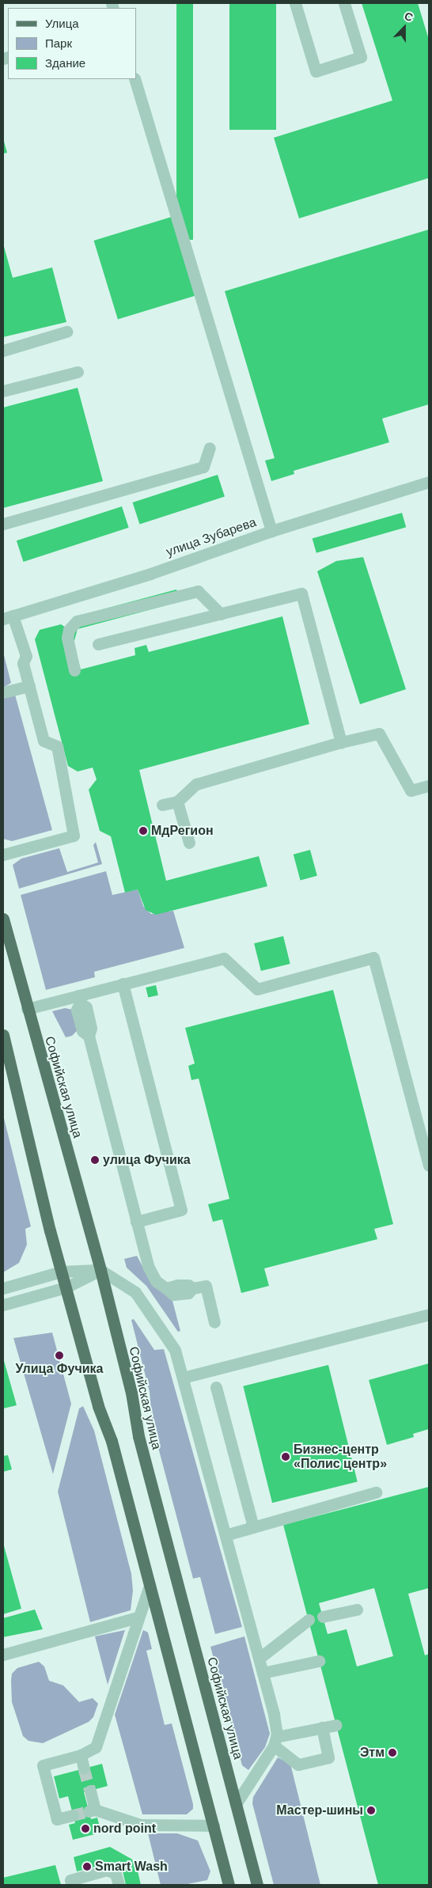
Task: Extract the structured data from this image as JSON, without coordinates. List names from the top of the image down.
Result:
{
  "streets": {
    "main road": ["Софийская улица"],
    "street": ["улица Зубарева"]
  },
  "places": [
    "МдРегион",
    "улица Фучика",
    "Улица Фучика",
    "Бизнес-центр «Полис центр»",
    "Этм",
    "Мастер-шины",
    "nord point",
    "Smart Wash"
  ],
  "legend": ["Улица", "Парк", "Здание"],
  "north": "top"
}
